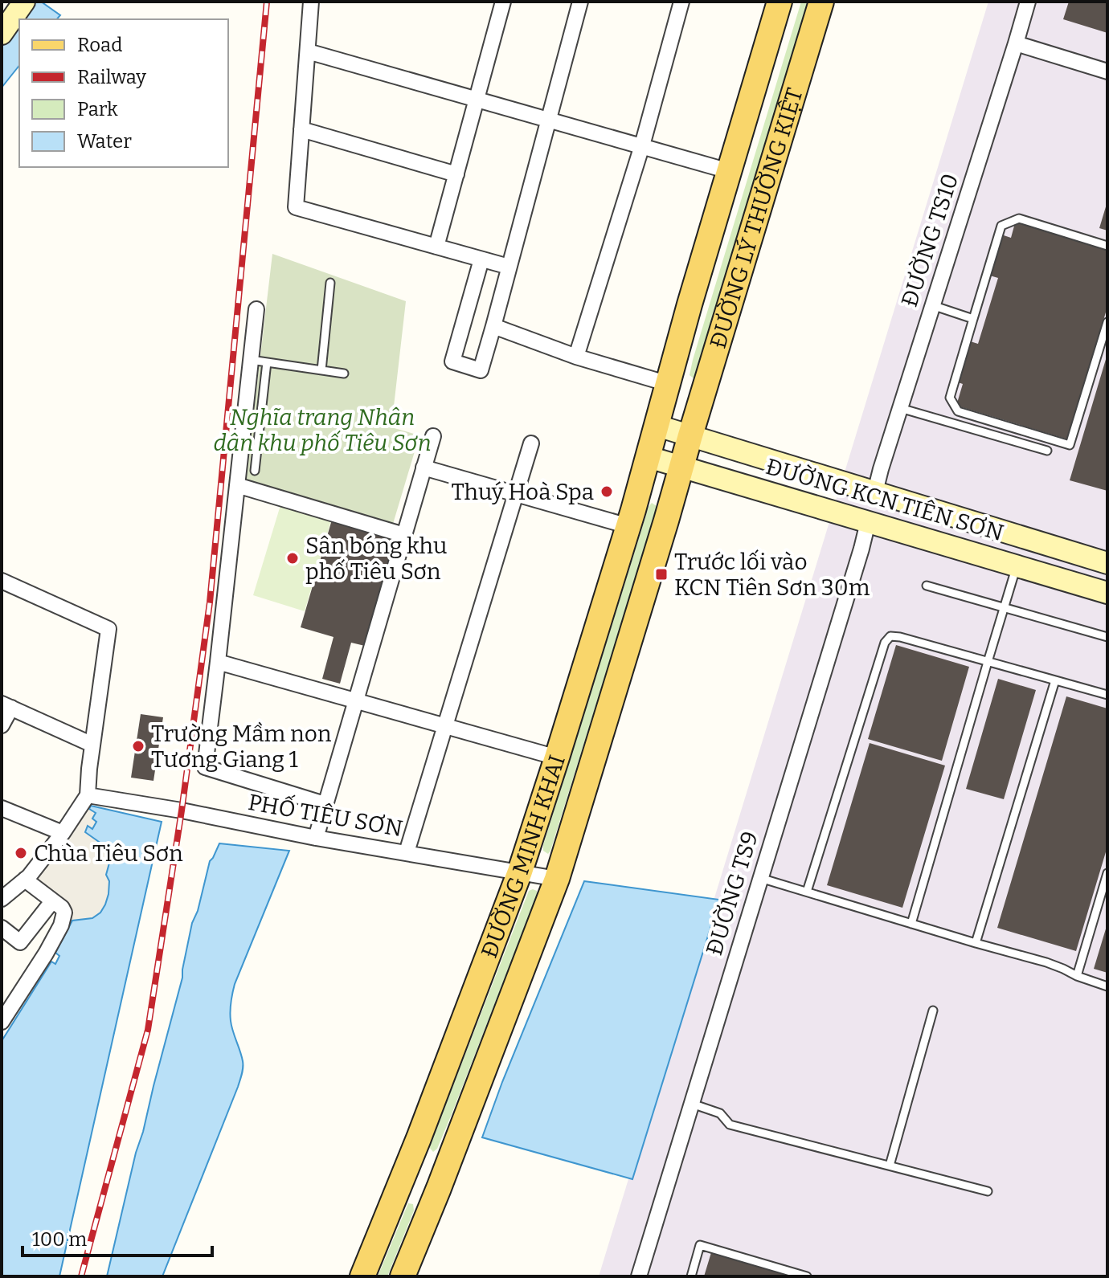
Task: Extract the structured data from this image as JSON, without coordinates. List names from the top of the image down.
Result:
{
  "streets": {
    "main road": ["ĐƯỜNG LÝ THƯỜNG KIỆT", "ĐƯỜNG KCN TIÊN SƠN", "ĐƯỜNG MINH KHAI"],
    "street": ["ĐƯỜNG TS10", "PHỐ TIÊU SƠN", "ĐƯỜNG TS9"]
  },
  "crossings": [
    ["ĐƯỜNG LÝ THƯỜNG KIỆT", "ĐƯỜNG KCN TIÊN SƠN"],
    ["ĐƯỜNG LÝ THƯỜNG KIỆT", "ĐƯỜNG MINH KHAI"],
    ["ĐƯỜNG TS10", "ĐƯỜNG KCN TIÊN SƠN"],
    ["ĐƯỜNG KCN TIÊN SƠN", "ĐƯỜNG MINH KHAI"],
    ["ĐƯỜNG KCN TIÊN SƠN", "ĐƯỜNG TS9"],
    ["PHỐ TIÊU SƠN", "ĐƯỜNG MINH KHAI"]
  ],
  "parks": ["Nghĩa trang Nhân dân khu phố Tiêu Sơn"],
  "places": {
    "other": [
      "Thuý Hoà Spa",
      "Sân bóng khu phố Tiêu Sơn",
      "Trường Mầm non Tương Giang 1",
      "Chùa Tiêu Sơn"
    ],
    "transit": ["Trước lối vào KCN Tiên Sơn 30m"]
  },
  "legend": [
    "Road",
    "Railway",
    "Park",
    "Water"
  ],
  "scale_bar": "100 m"
}
